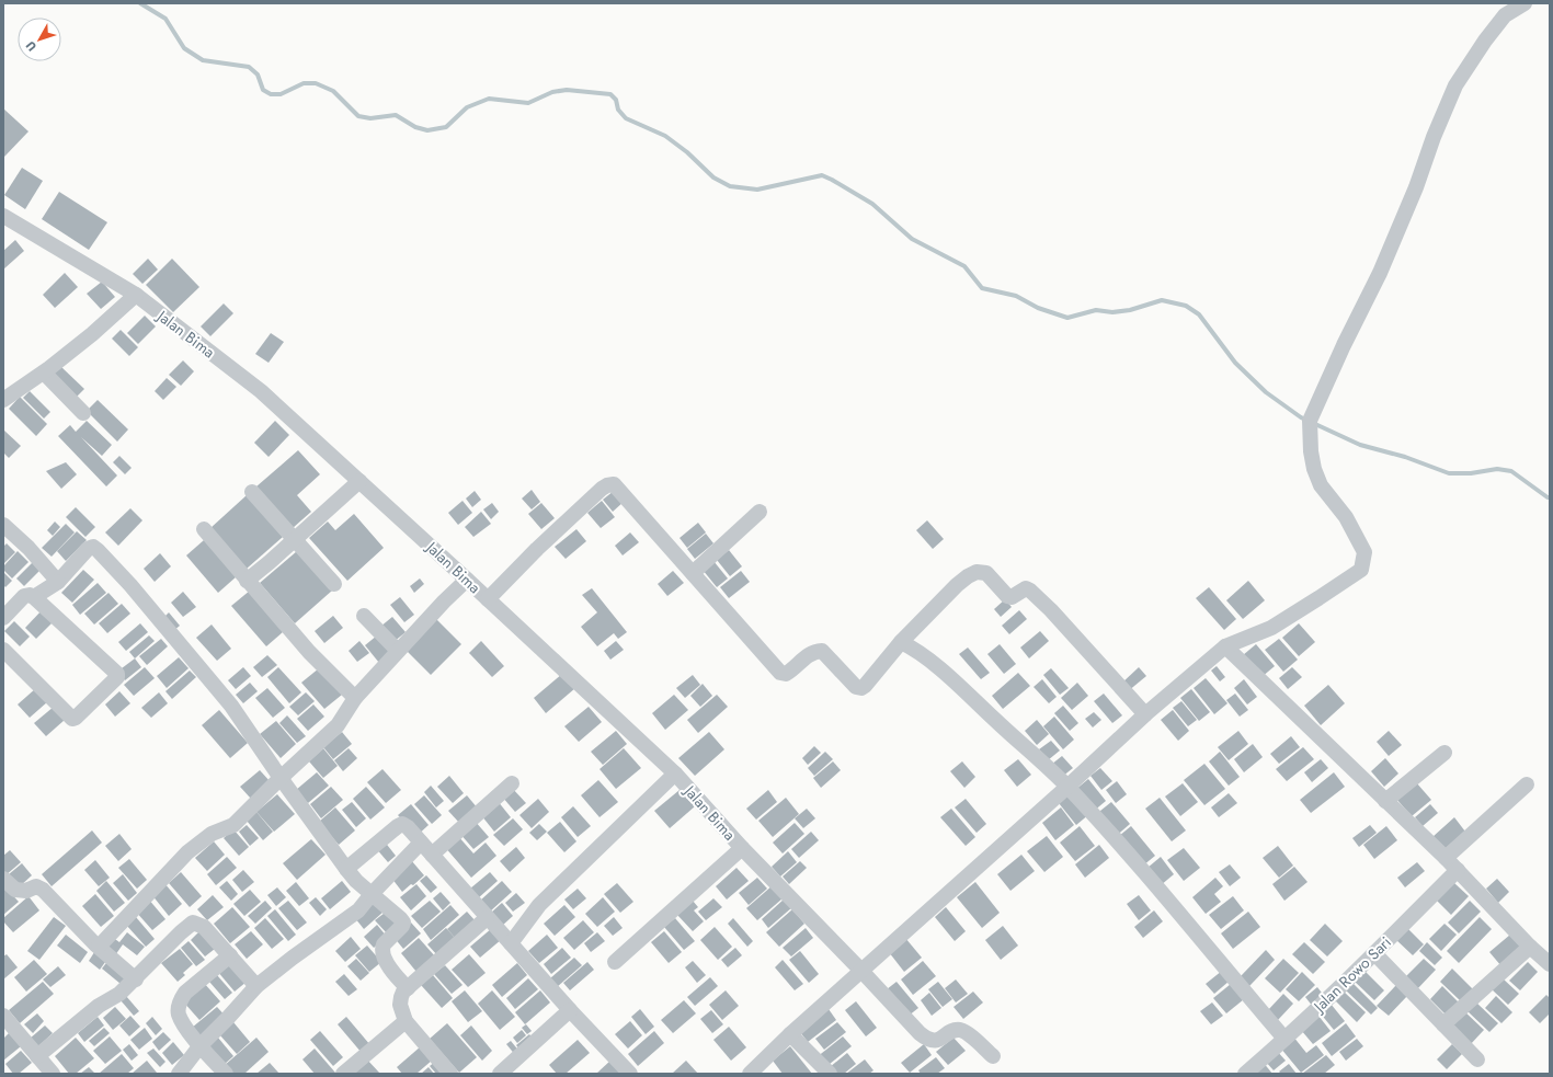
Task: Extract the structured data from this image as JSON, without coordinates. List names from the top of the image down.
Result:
{
  "streets": {
    "street": ["Jalan Bima", "Jalan Rowo Sari"]
  },
  "north": "bottom left"
}
